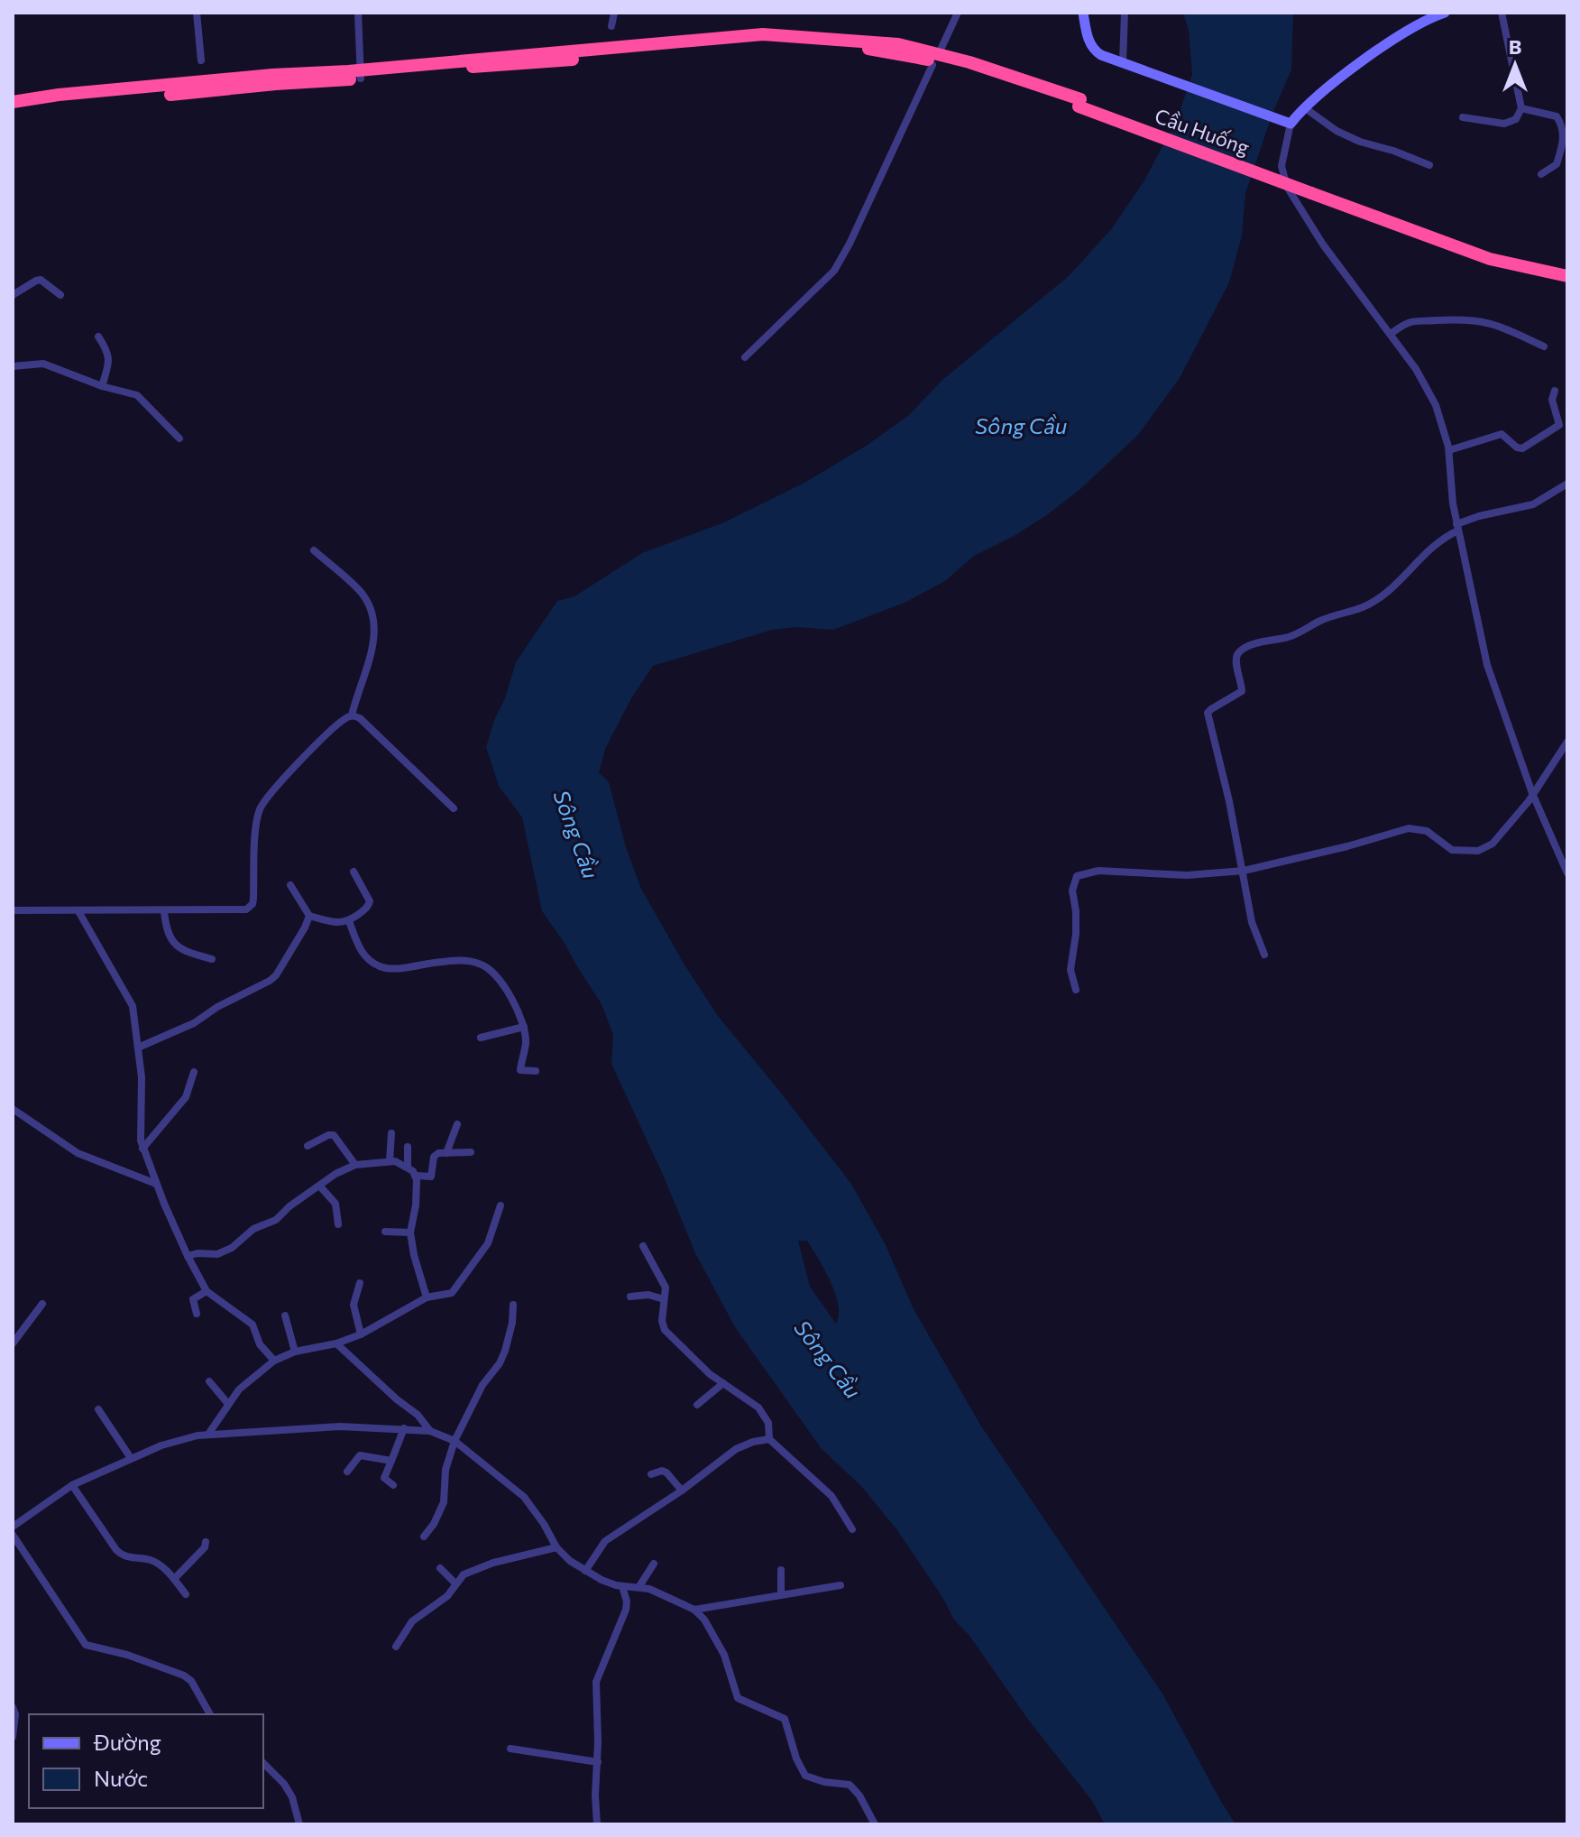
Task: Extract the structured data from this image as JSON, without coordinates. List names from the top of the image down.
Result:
{
  "streets": {
    "highway": ["Cầu Huống"]
  },
  "water": ["Sông Cầu"],
  "legend": ["Đường", "Nước"],
  "north": "top"
}
